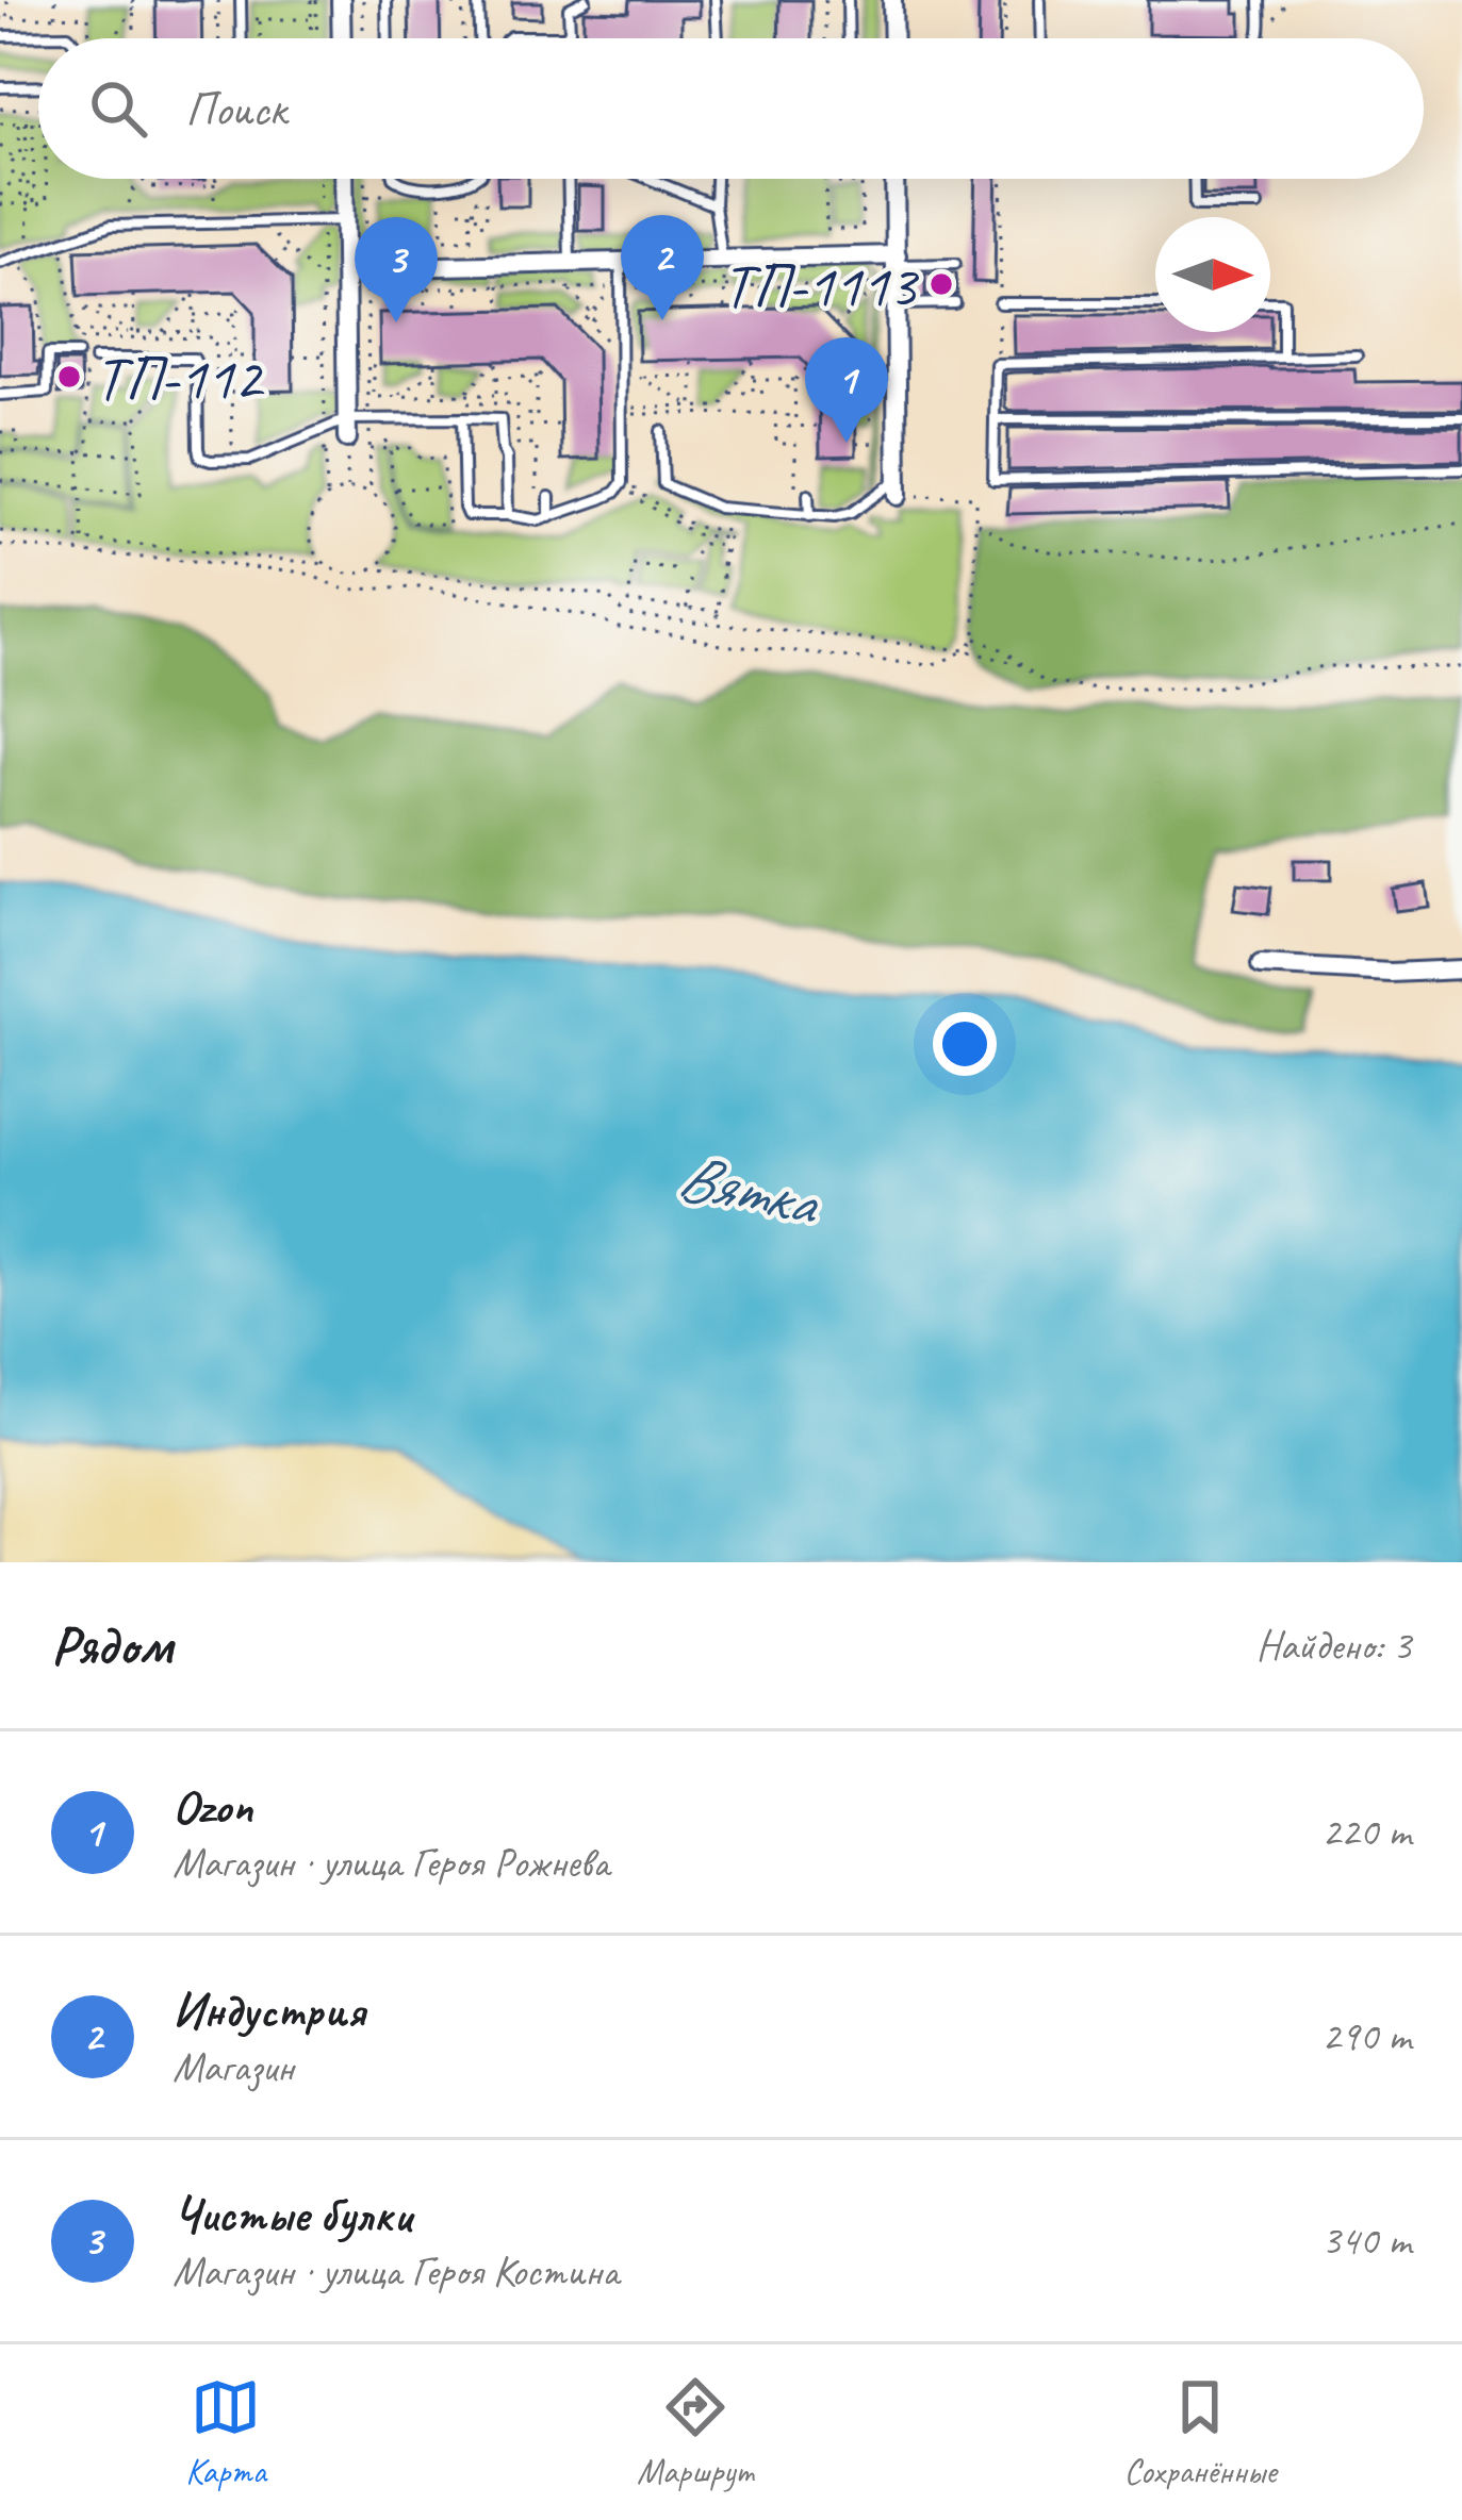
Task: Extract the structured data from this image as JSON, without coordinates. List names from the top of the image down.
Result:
{
  "water": ["Вятка"],
  "places": ["ТП-1113", "ТП-112"],
  "north": "right",
  "page": {
    "search": "Поиск",
    "pins": ["2", "3", "1"],
    "heading": ["Рядом", "Найдено: 3"],
    "list": [
      {
        "mark": "1",
        "name": "Ozon",
        "note": "Магазин · улица Героя Рожнева",
        "value": "220 m"
      },
      {
        "mark": "2",
        "name": "Индустрия",
        "note": "Магазин",
        "value": "290 m"
      },
      {
        "mark": "3",
        "name": "Чистые булки",
        "note": "Магазин · улица Героя Костина",
        "value": "340 m"
      }
    ],
    "nav": ["Карта", "Маршрут", "Сохранённые"]
  }
}
